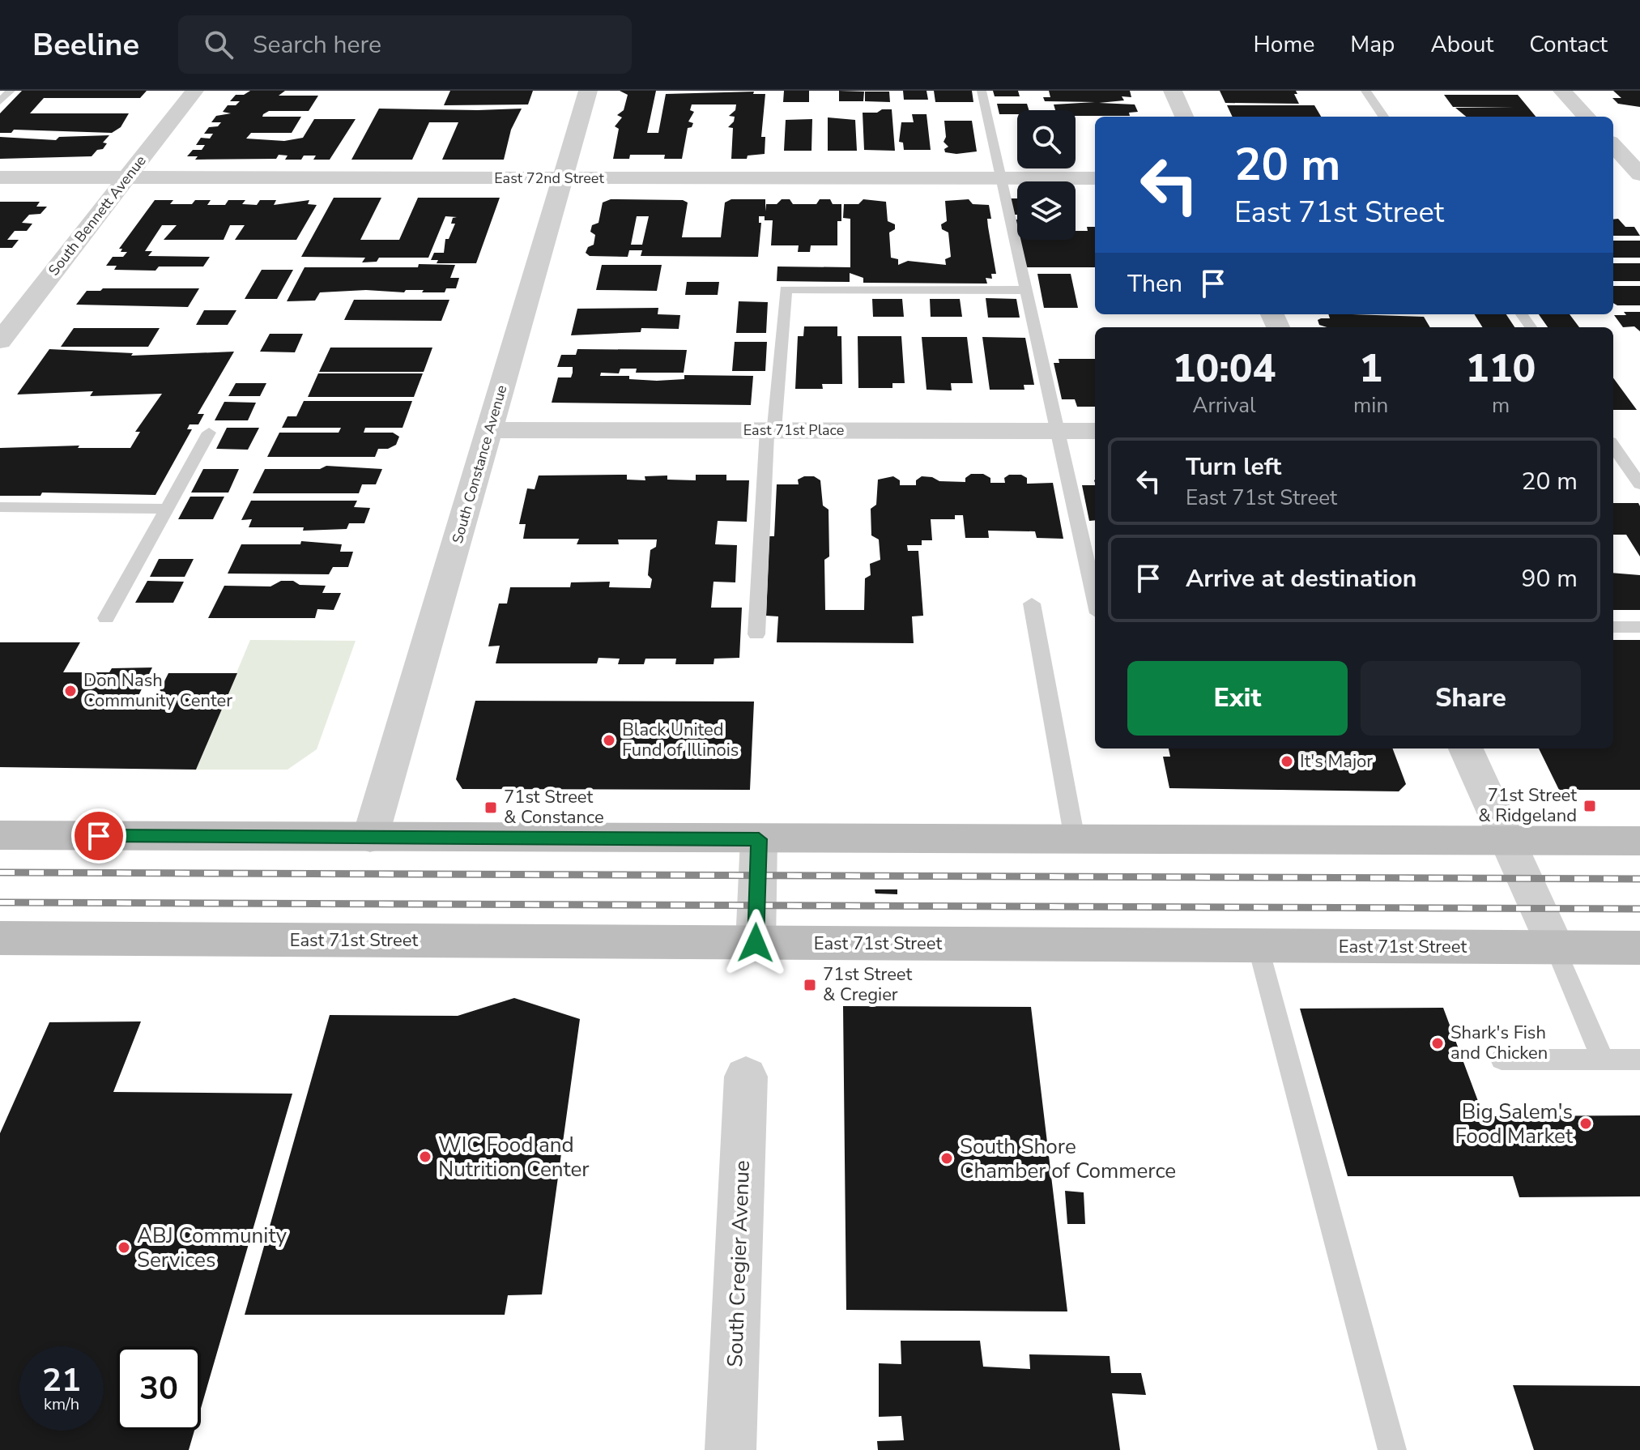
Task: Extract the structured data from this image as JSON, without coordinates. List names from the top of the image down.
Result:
{
  "streets": {
    "main road": ["East 71st Street"],
    "street": [
      "East 72nd Street",
      "South Bennett Avenue",
      "East 71st Place",
      "South Constance Avenue",
      "South Cregier Avenue"
    ]
  },
  "crossings": [
    ["East 72nd Street", "South Bennett Avenue"],
    ["East 72nd Street", "South Constance Avenue"],
    ["East 71st Place", "South Constance Avenue"]
  ],
  "places": {
    "other": [
      "Don Nash Community Center",
      "Black United Fund of Illinois",
      "It's Major",
      "Shark's Fish and Chicken",
      "Big Salem's Food Market",
      "WIC Food and Nutrition Center",
      "South Shore Chamber of Commerce",
      "ABJ Community Services"
    ],
    "transit": ["71st Street & Ridgeland", "71st Street & Constance", "71st Street & Cregier"]
  },
  "page": {
    "header": "Beeline",
    "search": "Search here",
    "nav": [
      "Home",
      "Map",
      "About",
      "Contact"
    ],
    "turn": ["20 m", "East 71st Street"],
    "then": "Then",
    "eta": [
      "10:04",
      "Arrival",
      "1",
      "min",
      "110",
      "m"
    ],
    "list": [
      {
        "name": "Turn left",
        "note": "East 71st Street",
        "value": "20 m"
      },
      {
        "name": "Arrive at destination",
        "value": "90 m"
      }
    ],
    "buttons": ["Exit", "Share"],
    "speed": "21 km/h",
    "limit": "30"
  }
}
